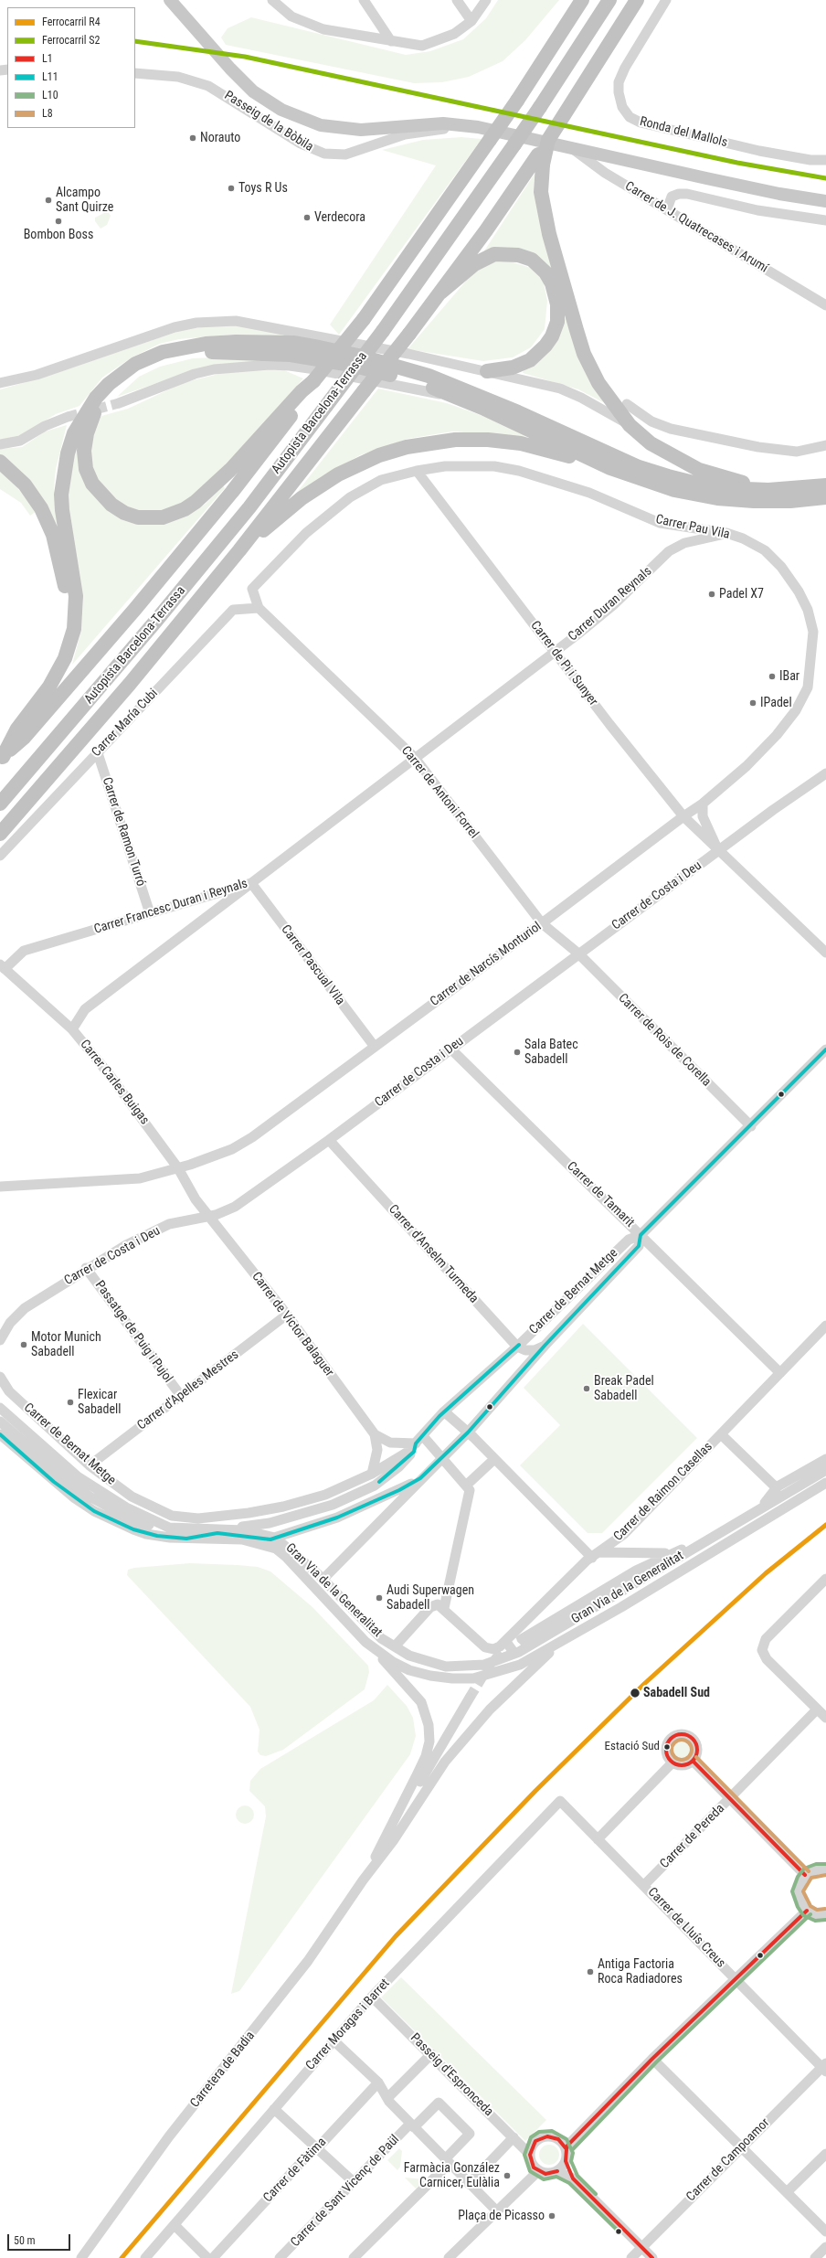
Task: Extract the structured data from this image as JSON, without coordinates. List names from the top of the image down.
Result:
{
  "streets": {
    "highway": ["Autopista Barcelona-Terrassa"],
    "street": [
      "Passeig de la Bòbila",
      "Ronda del Mallols",
      "Carrer de J. Quatrecases i Arumí",
      "Carrer Pau Vila",
      "Carrer Duran Reynals",
      "Carrer de Pi i Sunyer",
      "Carrer María Cubi",
      "Carrer de Antoni Forrel",
      "Carrer de Ramon Turró",
      "Carrer de Costa i Deu",
      "Carrer Francesc Duran i Reynals",
      "Carrer de Narcís Monturiol",
      "Carrer Pascual Vila",
      "Carrer de Rois de Corella",
      "Carrer Carles Buigas",
      "Carrer de Tamarit",
      "Carrer d'Anselm Turmeda",
      "Carrer de Bernat Metge",
      "Carrer de Víctor Balaguer",
      "Passatge de Puig i Pujol",
      "Carrer d'Apelles Mestres",
      "Carrer de Raimon Casellas",
      "Gran Via de la Generalitat",
      "Carrer de Pereda",
      "Carrer de Lluís Creus",
      "Carrer Moragas i Barret",
      "Carretera de Badia",
      "Passeig d'Espronceda",
      "Carrer de Campoamor",
      "Carrer de Fàtima",
      "Carrer de Sant Vicenç de Paül"
    ]
  },
  "crossings": [
    ["Carrer Pau Vila", "Carrer Duran Reynals"],
    ["Carrer Pau Vila", "Carrer de Pi i Sunyer"],
    ["Carrer Pau Vila", "Carrer de Antoni Forrel"],
    ["Carrer Pau Vila", "Carrer de Narcís Monturiol"],
    ["Carrer Duran Reynals", "Carrer de Pi i Sunyer"],
    ["Carrer Duran Reynals", "Carrer de Antoni Forrel"],
    ["Carrer Duran Reynals", "Carrer Francesc Duran i Reynals"],
    ["Carrer de Pi i Sunyer", "Carrer de Antoni Forrel"],
    ["Carrer de Pi i Sunyer", "Carrer de Costa i Deu"],
    ["Carrer de Pi i Sunyer", "Carrer de Narcís Monturiol"],
    ["Carrer María Cubi", "Carrer de Antoni Forrel"],
    ["Carrer María Cubi", "Carrer de Ramon Turró"],
    ["Carrer de Antoni Forrel", "Carrer de Costa i Deu"],
    ["Carrer de Antoni Forrel", "Carrer Francesc Duran i Reynals"],
    ["Carrer de Antoni Forrel", "Carrer de Narcís Monturiol"],
    ["Carrer de Antoni Forrel", "Carrer de Rois de Corella"],
    ["Carrer de Ramon Turró", "Carrer Francesc Duran i Reynals"],
    ["Carrer de Costa i Deu", "Carrer de Rois de Corella"],
    ["Carrer de Costa i Deu", "Carrer Carles Buigas"],
    ["Carrer de Costa i Deu", "Carrer de Tamarit"],
    ["Carrer de Costa i Deu", "Carrer d'Anselm Turmeda"],
    ["Carrer de Costa i Deu", "Carrer de Víctor Balaguer"],
    ["Carrer de Costa i Deu", "Passatge de Puig i Pujol"],
    ["Carrer Francesc Duran i Reynals", "Carrer Pascual Vila"],
    ["Carrer Francesc Duran i Reynals", "Carrer Carles Buigas"],
    ["Carrer de Narcís Monturiol", "Carrer Pascual Vila"],
    ["Carrer de Narcís Monturiol", "Carrer Carles Buigas"],
    ["Carrer de Rois de Corella", "Carrer de Bernat Metge"],
    ["Carrer Carles Buigas", "Carrer de Víctor Balaguer"],
    ["Carrer de Tamarit", "Carrer de Bernat Metge"],
    ["Carrer de Tamarit", "Carrer de Raimon Casellas"],
    ["Carrer d'Anselm Turmeda", "Carrer de Bernat Metge"],
    ["Carrer de Bernat Metge", "Carrer de Víctor Balaguer"],
    ["Carrer de Bernat Metge", "Carrer d'Apelles Mestres"],
    ["Carrer de Bernat Metge", "Gran Via de la Generalitat"],
    ["Carrer de Víctor Balaguer", "Carrer d'Apelles Mestres"],
    ["Passatge de Puig i Pujol", "Carrer d'Apelles Mestres"],
    ["Carrer de Pereda", "Carrer de Lluís Creus"],
    ["Carrer de Lluís Creus", "Carrer Moragas i Barret"],
    ["Carrer de Lluís Creus", "Carrer de Campoamor"],
    ["Carrer Moragas i Barret", "Passeig d'Espronceda"]
  ],
  "places": [
    "Norauto",
    "Toys R Us",
    "Alcampo Sant Quirze",
    "Verdecora",
    "Bombon Boss",
    "Padel X7",
    "IBar",
    "IPadel",
    "Sala Batec Sabadell",
    "Motor Munich Sabadell",
    "Break Padel Sabadell",
    "Flexicar Sabadell",
    "Audi Superwagen Sabadell",
    "Sabadell Sud",
    "Estació Sud",
    "Antiga Factoria Roca Radiadores",
    "Farmàcia González Carnicer, Eulàlia",
    "Plaça de Picasso"
  ],
  "lines": [
    "rail line S2",
    "transit line L11",
    "rail line R4",
    "transit line L1",
    "transit line L8",
    "transit line L10"
  ],
  "legend": [
    "Ferrocarril R4",
    "Ferrocarril S2",
    "L1",
    "L11",
    "L10",
    "L8"
  ],
  "scale_bar": "50 m"
}
